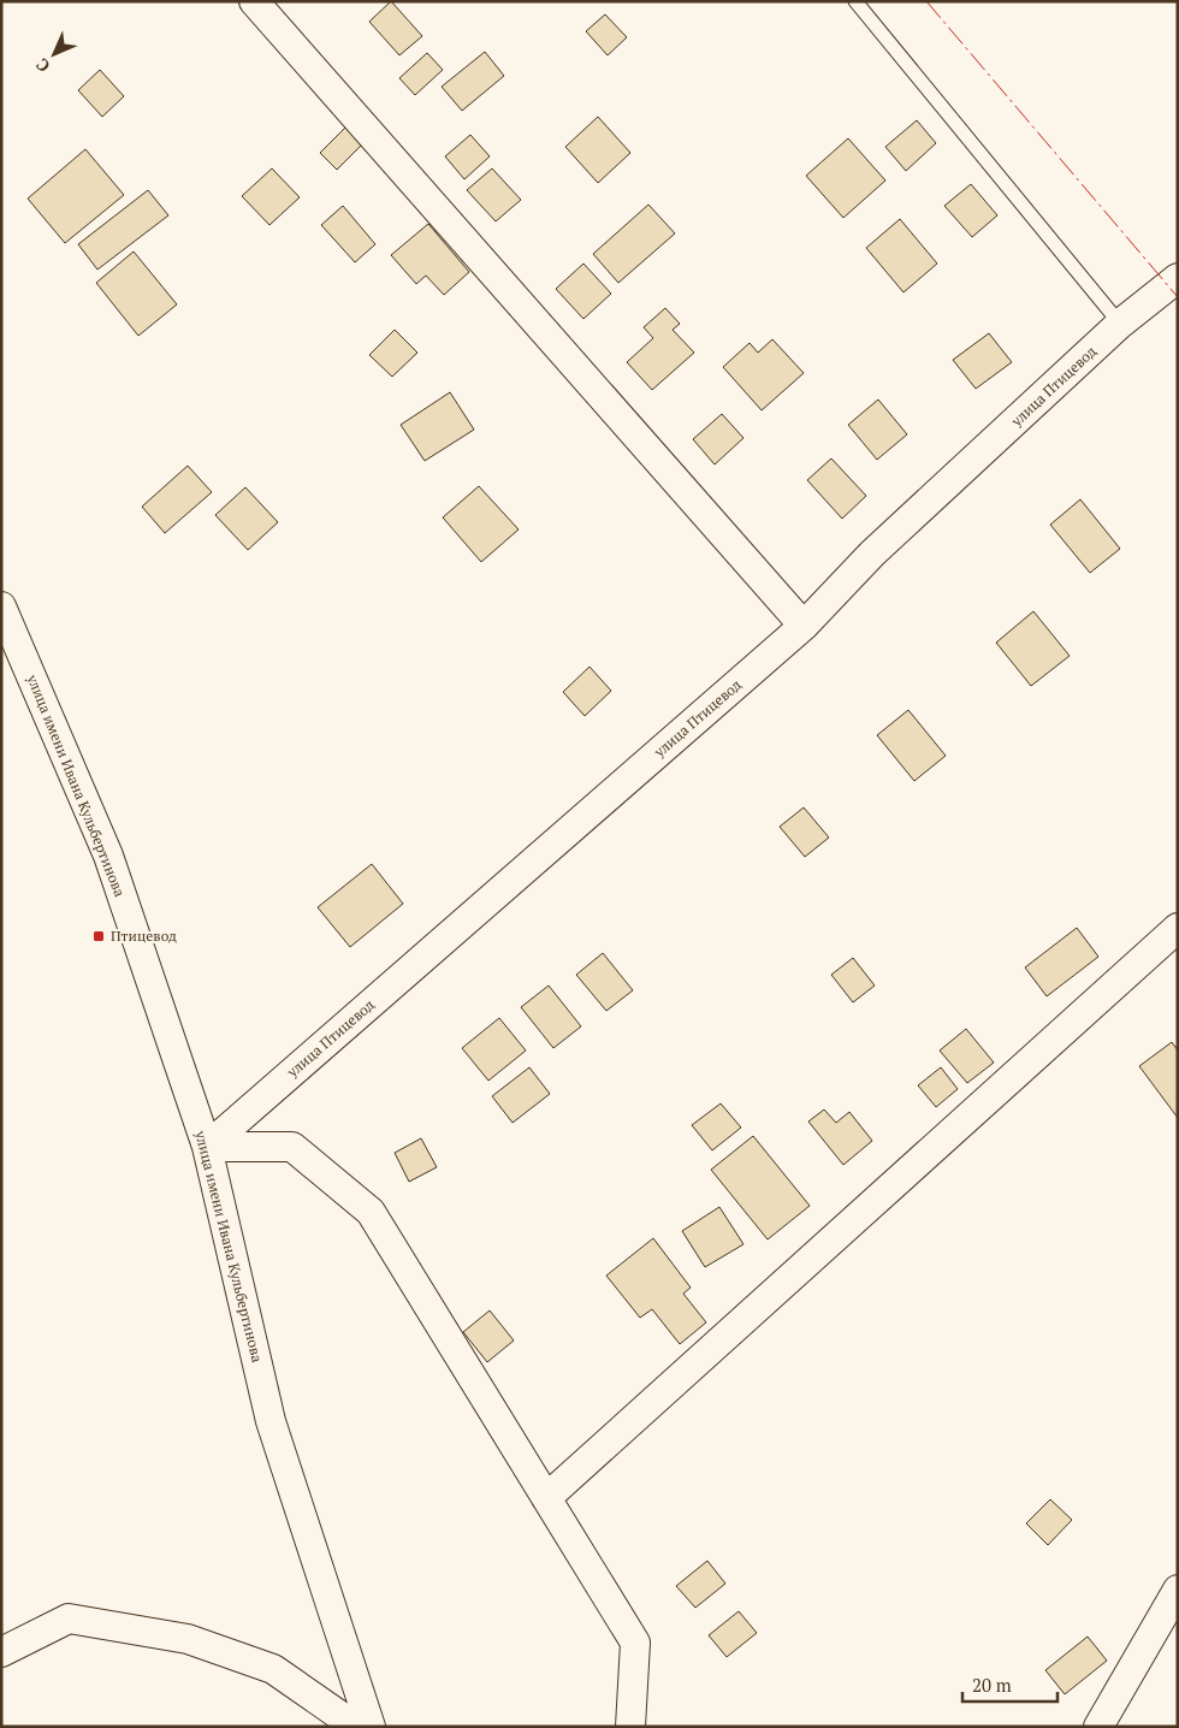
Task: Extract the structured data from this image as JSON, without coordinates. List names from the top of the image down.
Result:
{
  "streets": {
    "street": ["улица Птицевод", "улица имени Ивана Кульбертинова"]
  },
  "crossings": [
    ["улица Птицевод", "улица имени Ивана Кульбертинова"]
  ],
  "places": {
    "transit": ["Птицевод"]
  },
  "scale_bar": "20 m",
  "north": "bottom left"
}
